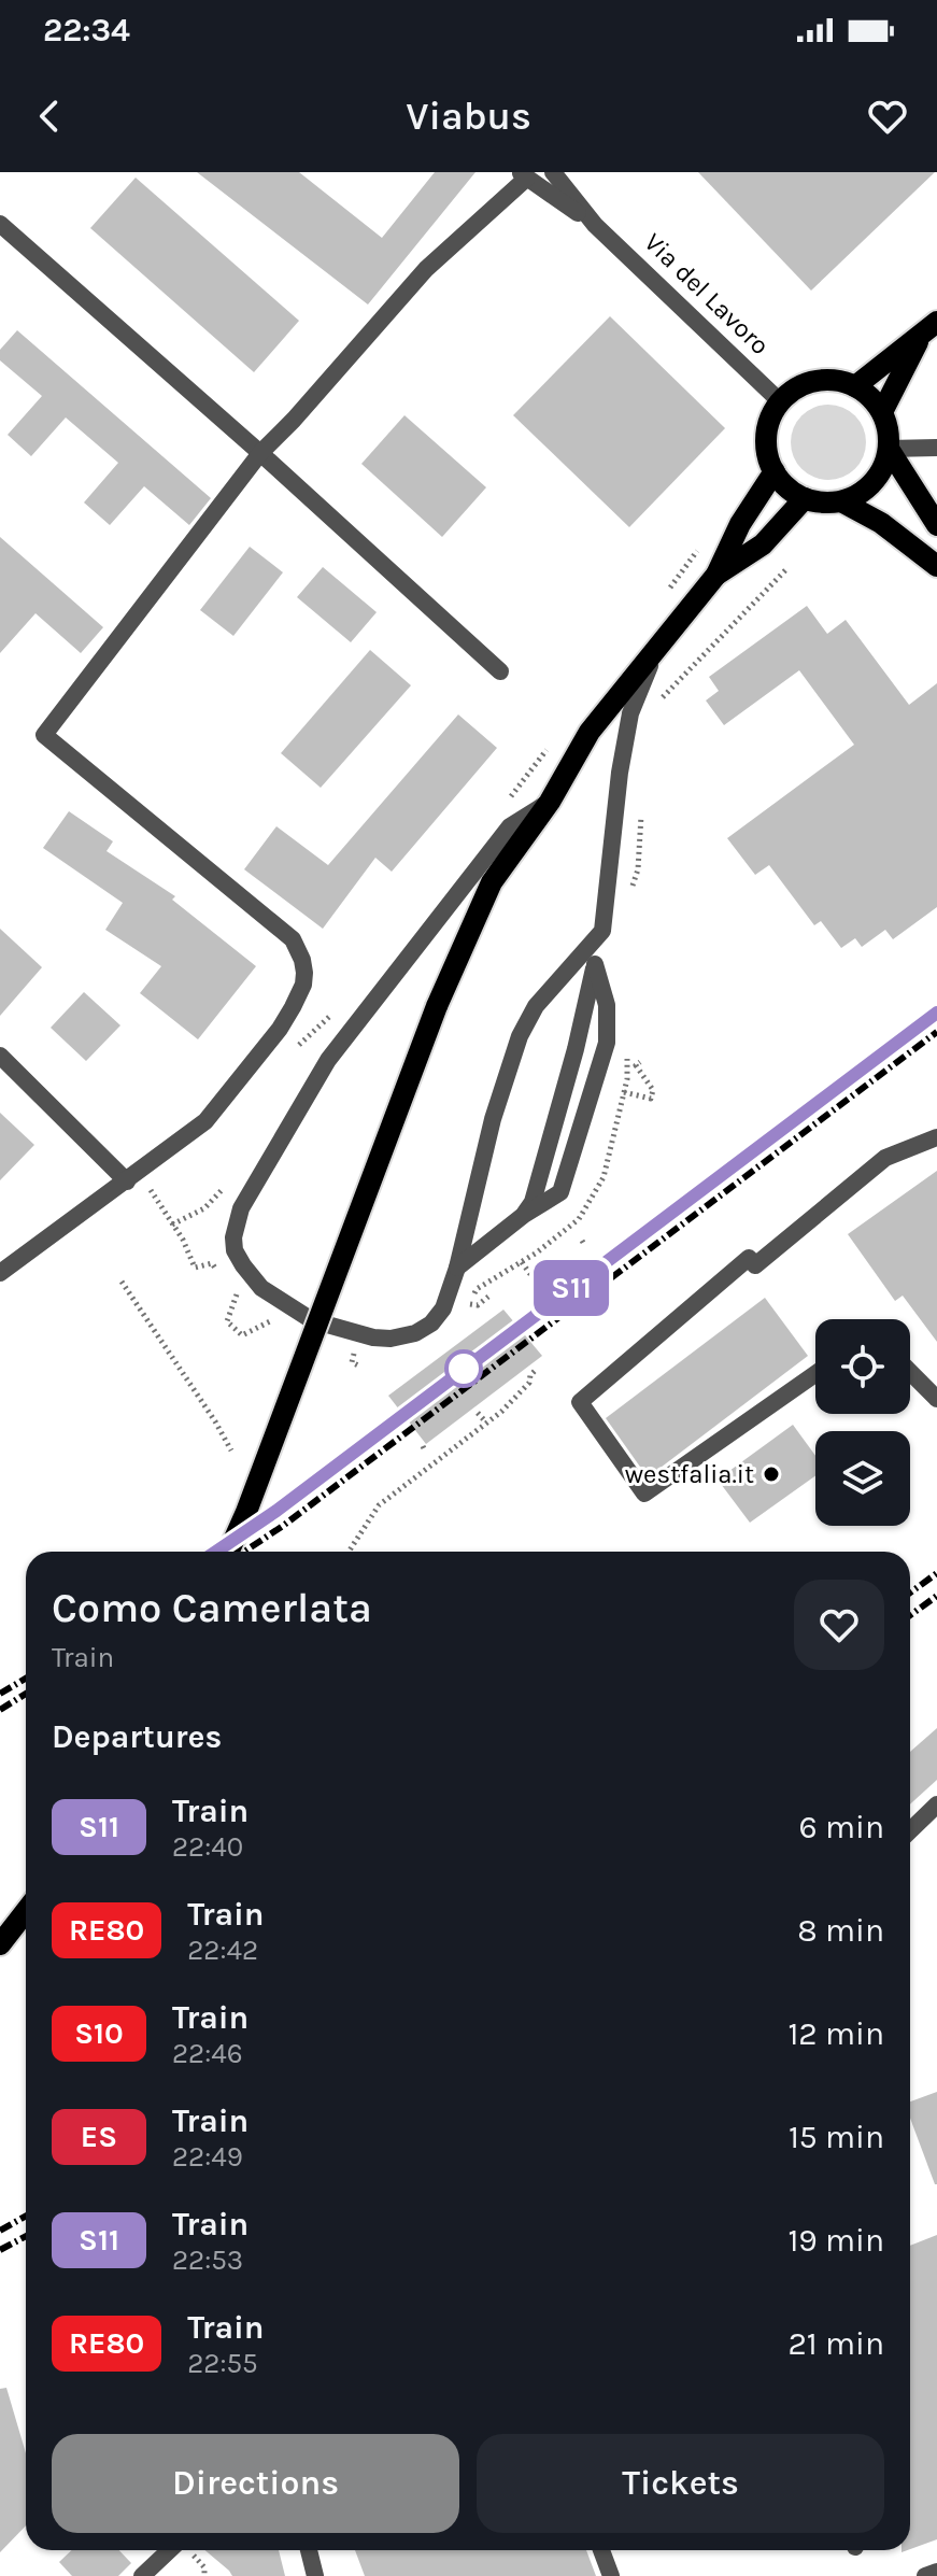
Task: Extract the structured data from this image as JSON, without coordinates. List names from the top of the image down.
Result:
{
  "streets": {
    "street": ["Via del Lavoro"]
  },
  "places": ["westfalia.it"],
  "page": {
    "status": "22:34",
    "header": "Viabus",
    "on_map": "S11",
    "heading": [
      ["Como Camerlata", "Train"],
      "Departures"
    ],
    "list": [
      {
        "mark": "S11",
        "name": "Train",
        "note": "22:40",
        "value": "6 min"
      },
      {
        "mark": "RE80",
        "name": "Train",
        "note": "22:42",
        "value": "8 min"
      },
      {
        "mark": "S10",
        "name": "Train",
        "note": "22:46",
        "value": "12 min"
      },
      {
        "mark": "ES",
        "name": "Train",
        "note": "22:49",
        "value": "15 min"
      },
      {
        "mark": "S11",
        "name": "Train",
        "note": "22:53",
        "value": "19 min"
      },
      {
        "mark": "RE80",
        "name": "Train",
        "note": "22:55",
        "value": "21 min"
      }
    ],
    "buttons": ["Directions", "Tickets"]
  }
}
